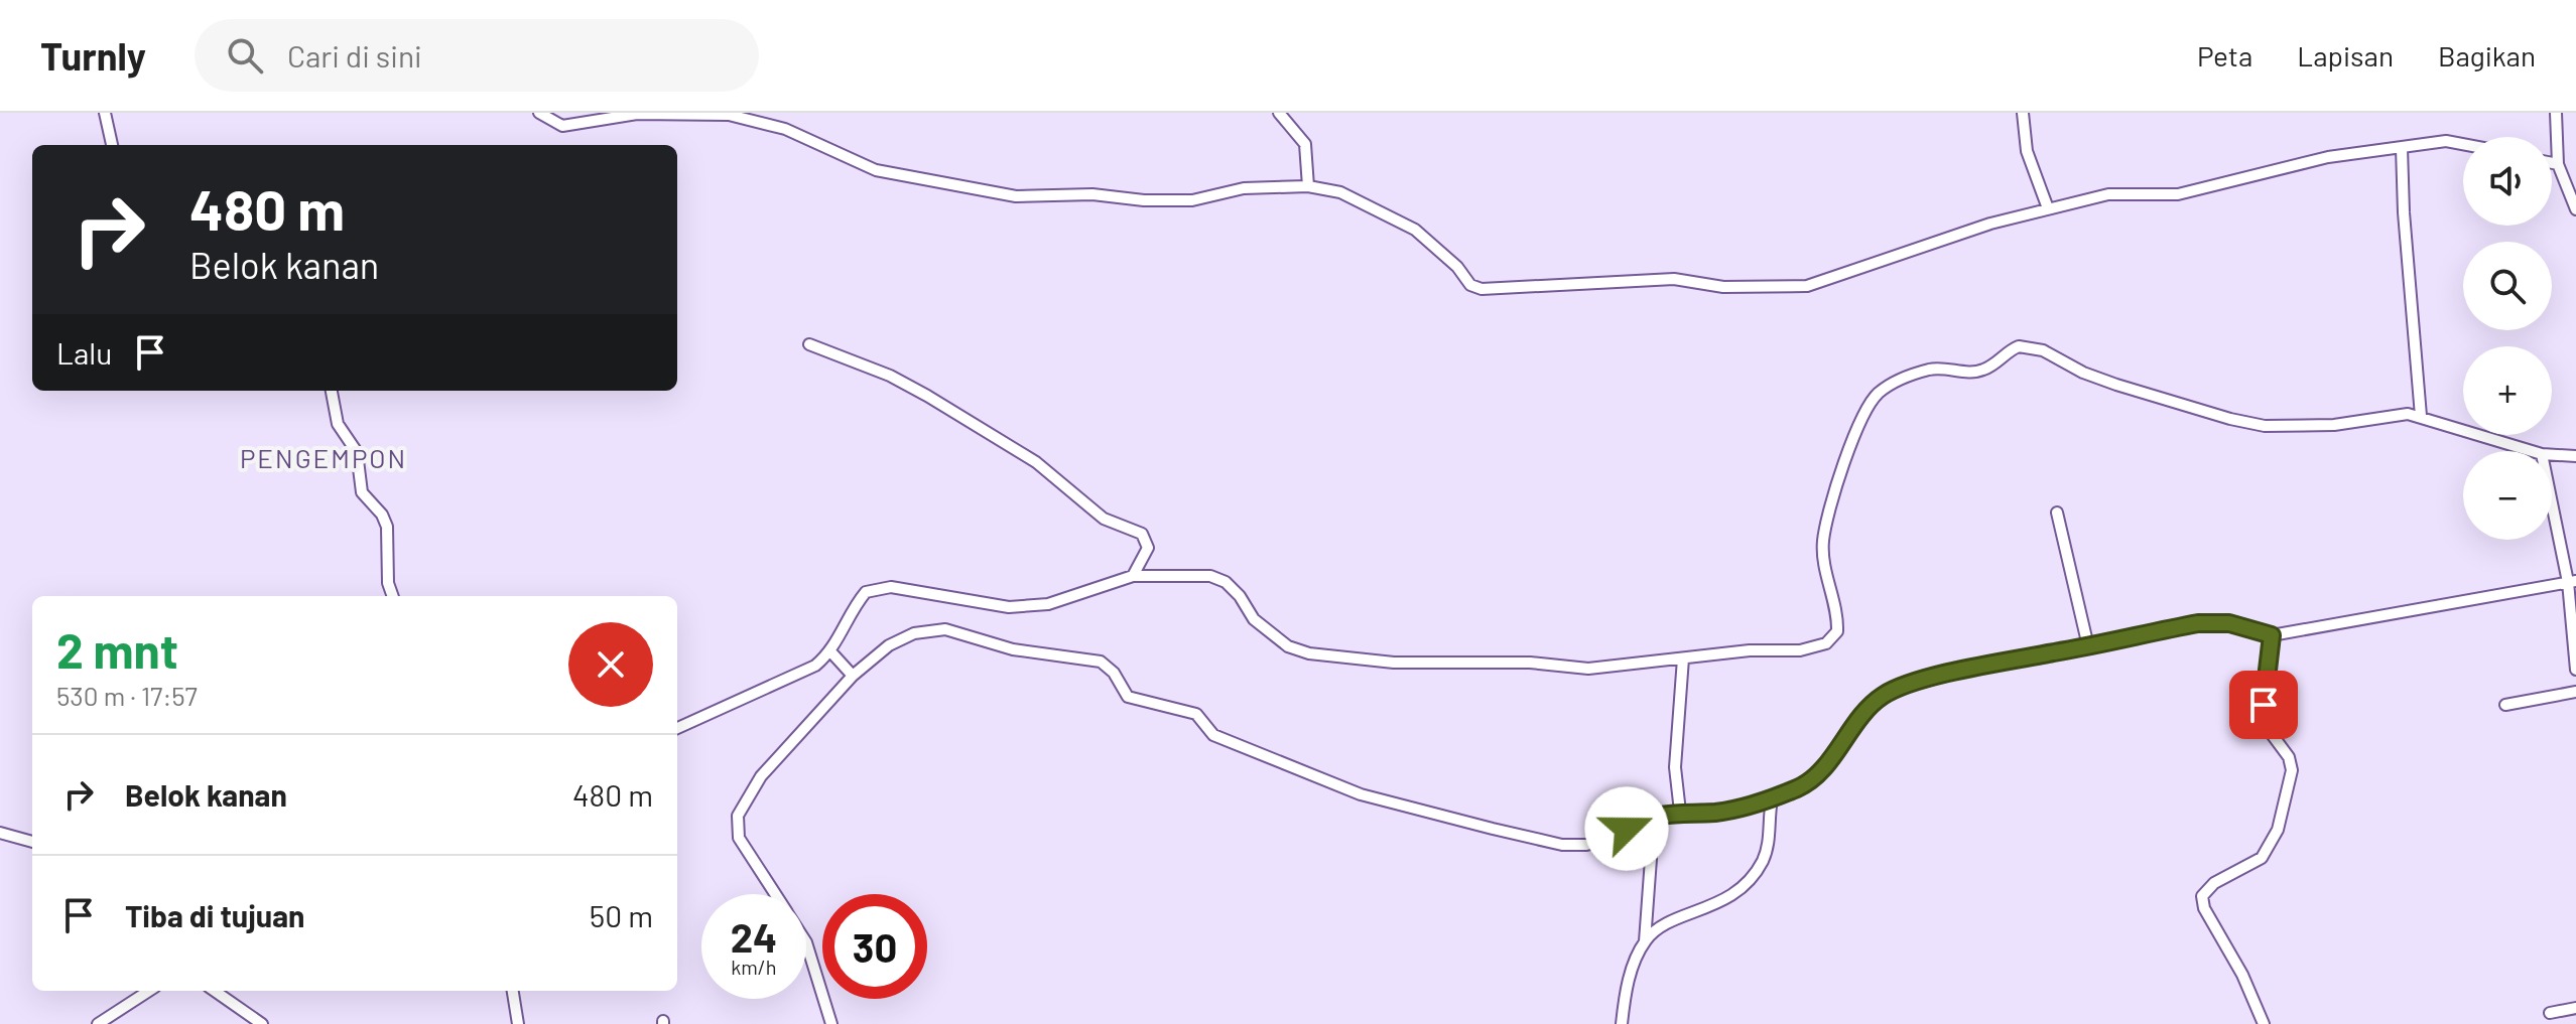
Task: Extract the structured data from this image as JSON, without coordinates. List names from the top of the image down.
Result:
{
  "districts": ["PENGEMPON"],
  "page": {
    "header": "Turnly",
    "search": "Cari di sini",
    "nav": ["Peta", "Lapisan", "Bagikan"],
    "map_buttons": ["+", "−"],
    "turn": ["480 m", "Belok kanan"],
    "then": "Lalu",
    "heading": ["2 mnt", "530 m · 17:57"],
    "list": [
      {
        "name": "Belok kanan",
        "value": "480 m"
      },
      {
        "name": "Tiba di tujuan",
        "value": "50 m"
      }
    ],
    "speed": "24 km/h",
    "limit": "30"
  }
}
